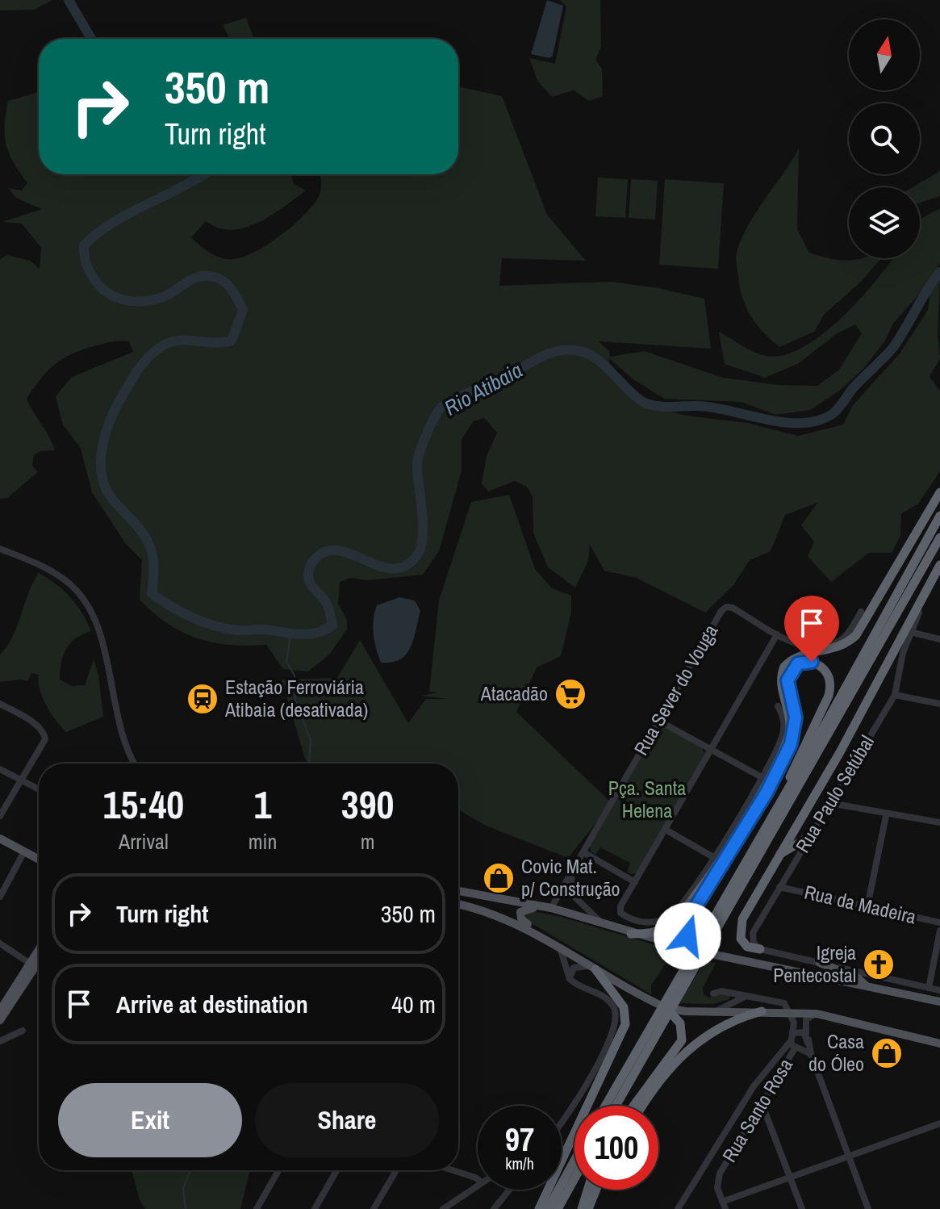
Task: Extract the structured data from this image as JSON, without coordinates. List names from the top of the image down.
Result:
{
  "streets": {
    "street": [
      "Rua Sever do Vouga",
      "Rua Paulo Setúbal",
      "Rua da Madeira",
      "Rua Santo Rosa"
    ]
  },
  "crossings": [
    ["Rua Paulo Setúbal", "Rua da Madeira"]
  ],
  "water": ["Rio Atibaia"],
  "parks": ["Pça. Santa Helena"],
  "places": {
    "supermarket": ["Atacadão"],
    "station": ["Estação Ferroviária Atibaia (desativada)"],
    "shop": ["Covic Mat. p/ Construção", "Casa do Óleo"],
    "church": ["Igreja Pentecostal"]
  },
  "north": "top",
  "page": {
    "turn": ["350 m", "Turn right"],
    "eta": [
      "15:40",
      "Arrival",
      "1",
      "min",
      "390",
      "m"
    ],
    "list": [
      {
        "name": "Turn right",
        "value": "350 m"
      },
      {
        "name": "Arrive at destination",
        "value": "40 m"
      }
    ],
    "buttons": ["Exit", "Share"],
    "speed": "97 km/h",
    "limit": "100"
  }
}
